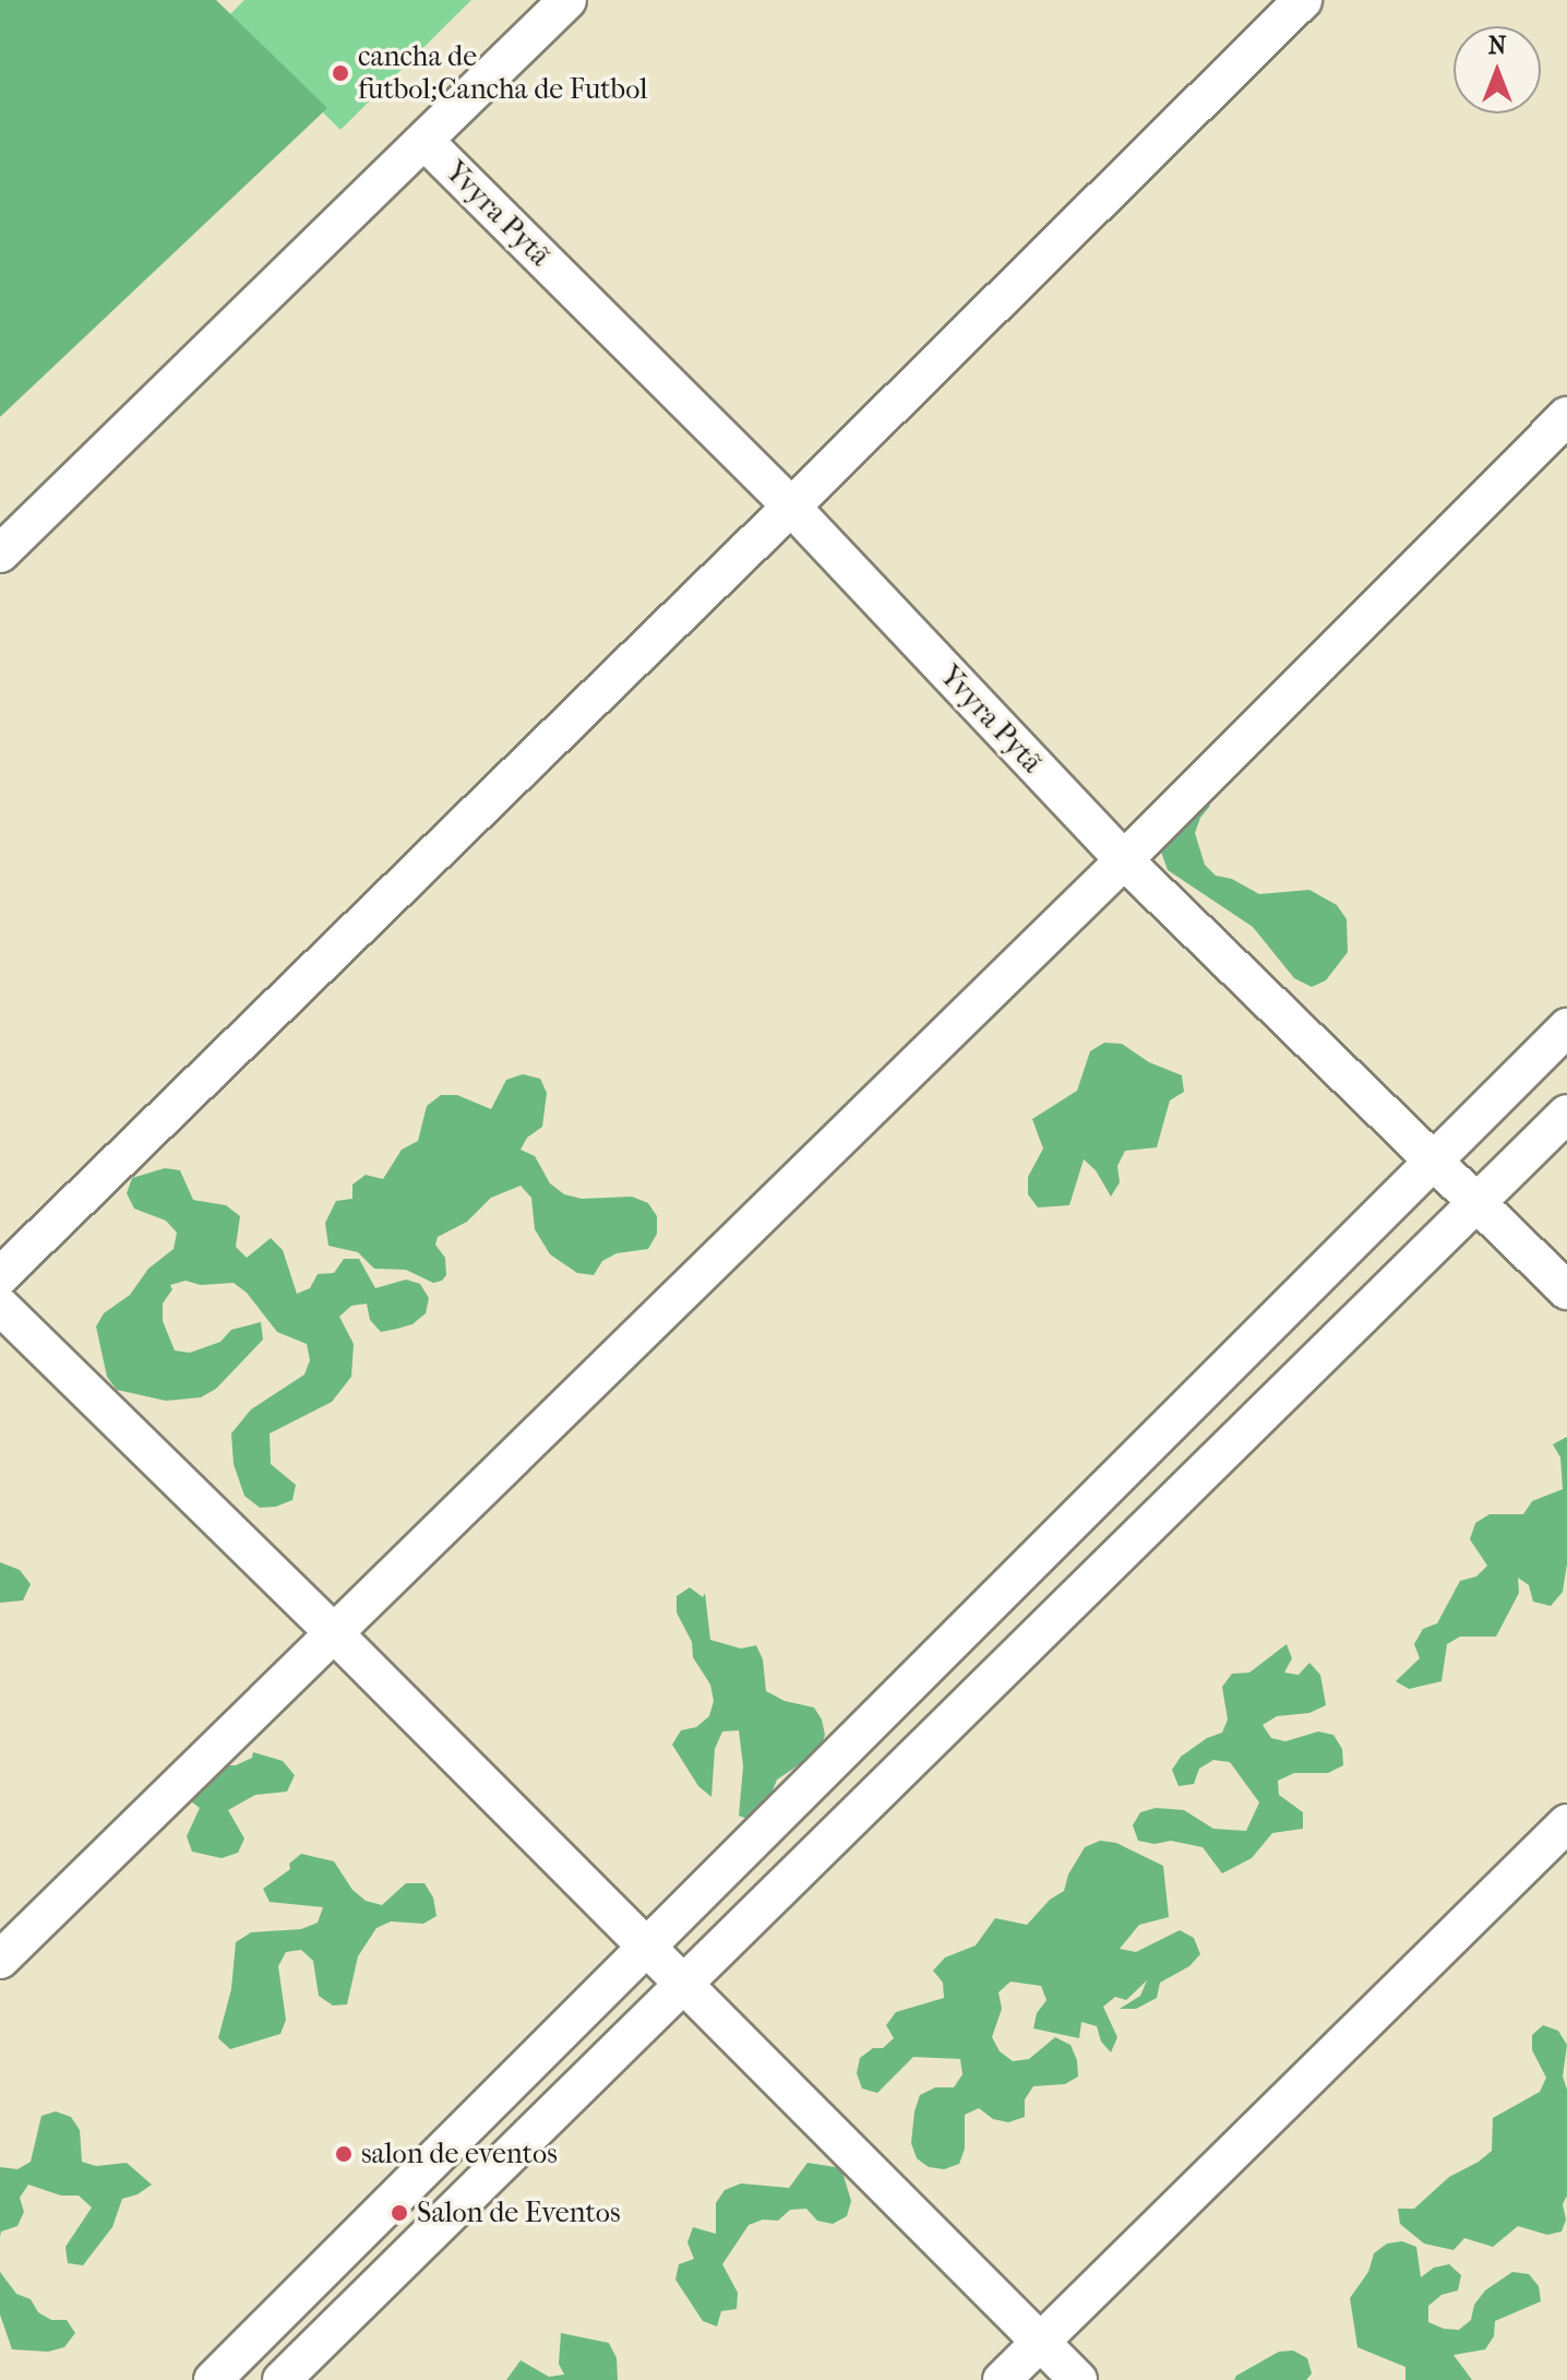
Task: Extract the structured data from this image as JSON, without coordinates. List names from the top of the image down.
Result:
{
  "streets": {
    "street": ["Yvyra Pytã"]
  },
  "places": ["cancha de futbol;Cancha de Futbol", "salon de eventos", "Salon de Eventos"],
  "north": "top"
}
